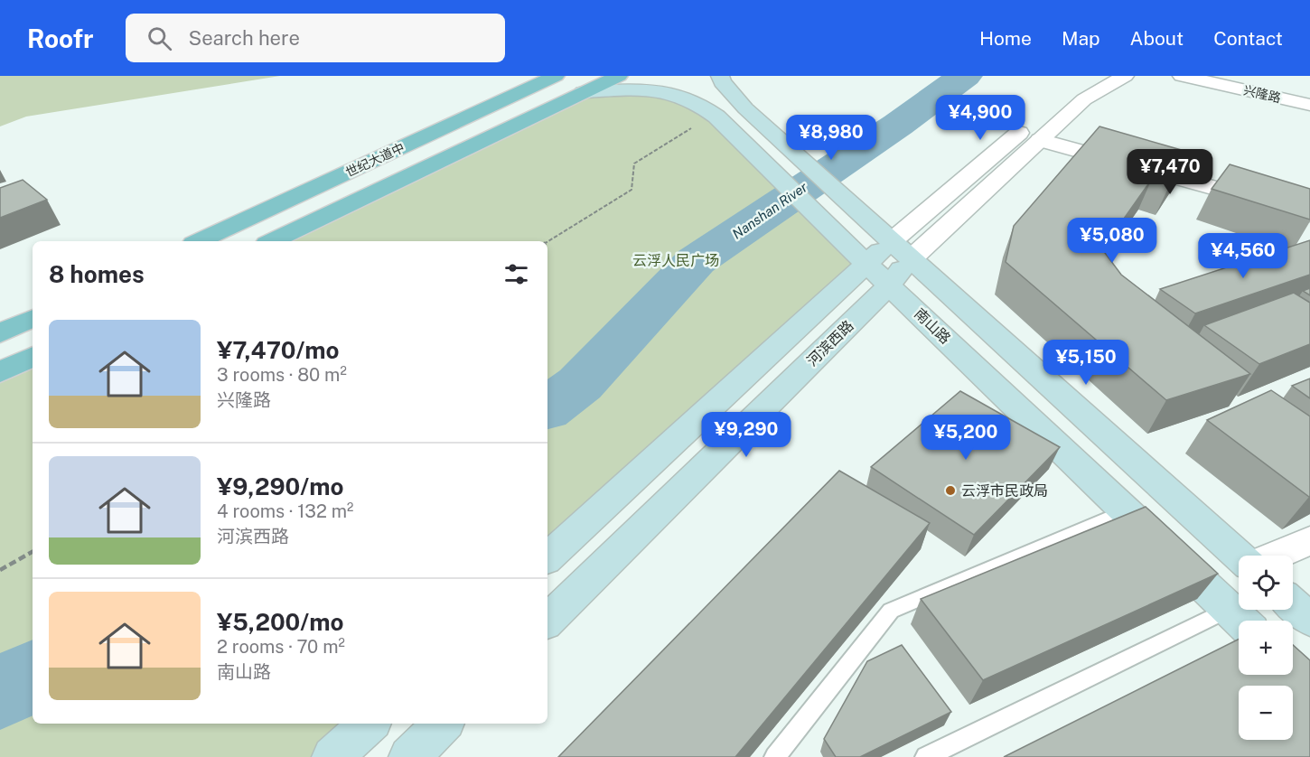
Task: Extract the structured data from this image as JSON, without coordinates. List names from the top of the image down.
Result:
{
  "streets": {
    "main road": ["世纪大道中", "南山路", "河滨西路"],
    "street": ["兴隆路"]
  },
  "crossings": [
    ["世纪大道中", "南山路"],
    ["南山路", "河滨西路"]
  ],
  "water": ["Nanshan River"],
  "parks": ["云浮人民广场"],
  "places": ["云浮市民政局"],
  "page": {
    "header": "Roofr",
    "search": "Search here",
    "nav": [
      "Home",
      "Map",
      "About",
      "Contact"
    ],
    "price": [
      "¥4,900",
      "¥8,980",
      "¥7,470",
      "¥5,080",
      "¥4,560",
      "¥5,150",
      "¥9,290",
      "¥5,200"
    ],
    "heading": "8 homes",
    "list": [
      {
        "name": "¥7,470/mo",
        "note": "3 rooms · 80 m² · 兴隆路"
      },
      {
        "name": "¥9,290/mo",
        "note": "4 rooms · 132 m² · 河滨西路"
      },
      {
        "name": "¥5,200/mo",
        "note": "2 rooms · 70 m² · 南山路"
      }
    ],
    "map_buttons": ["+", "−"]
  }
}
